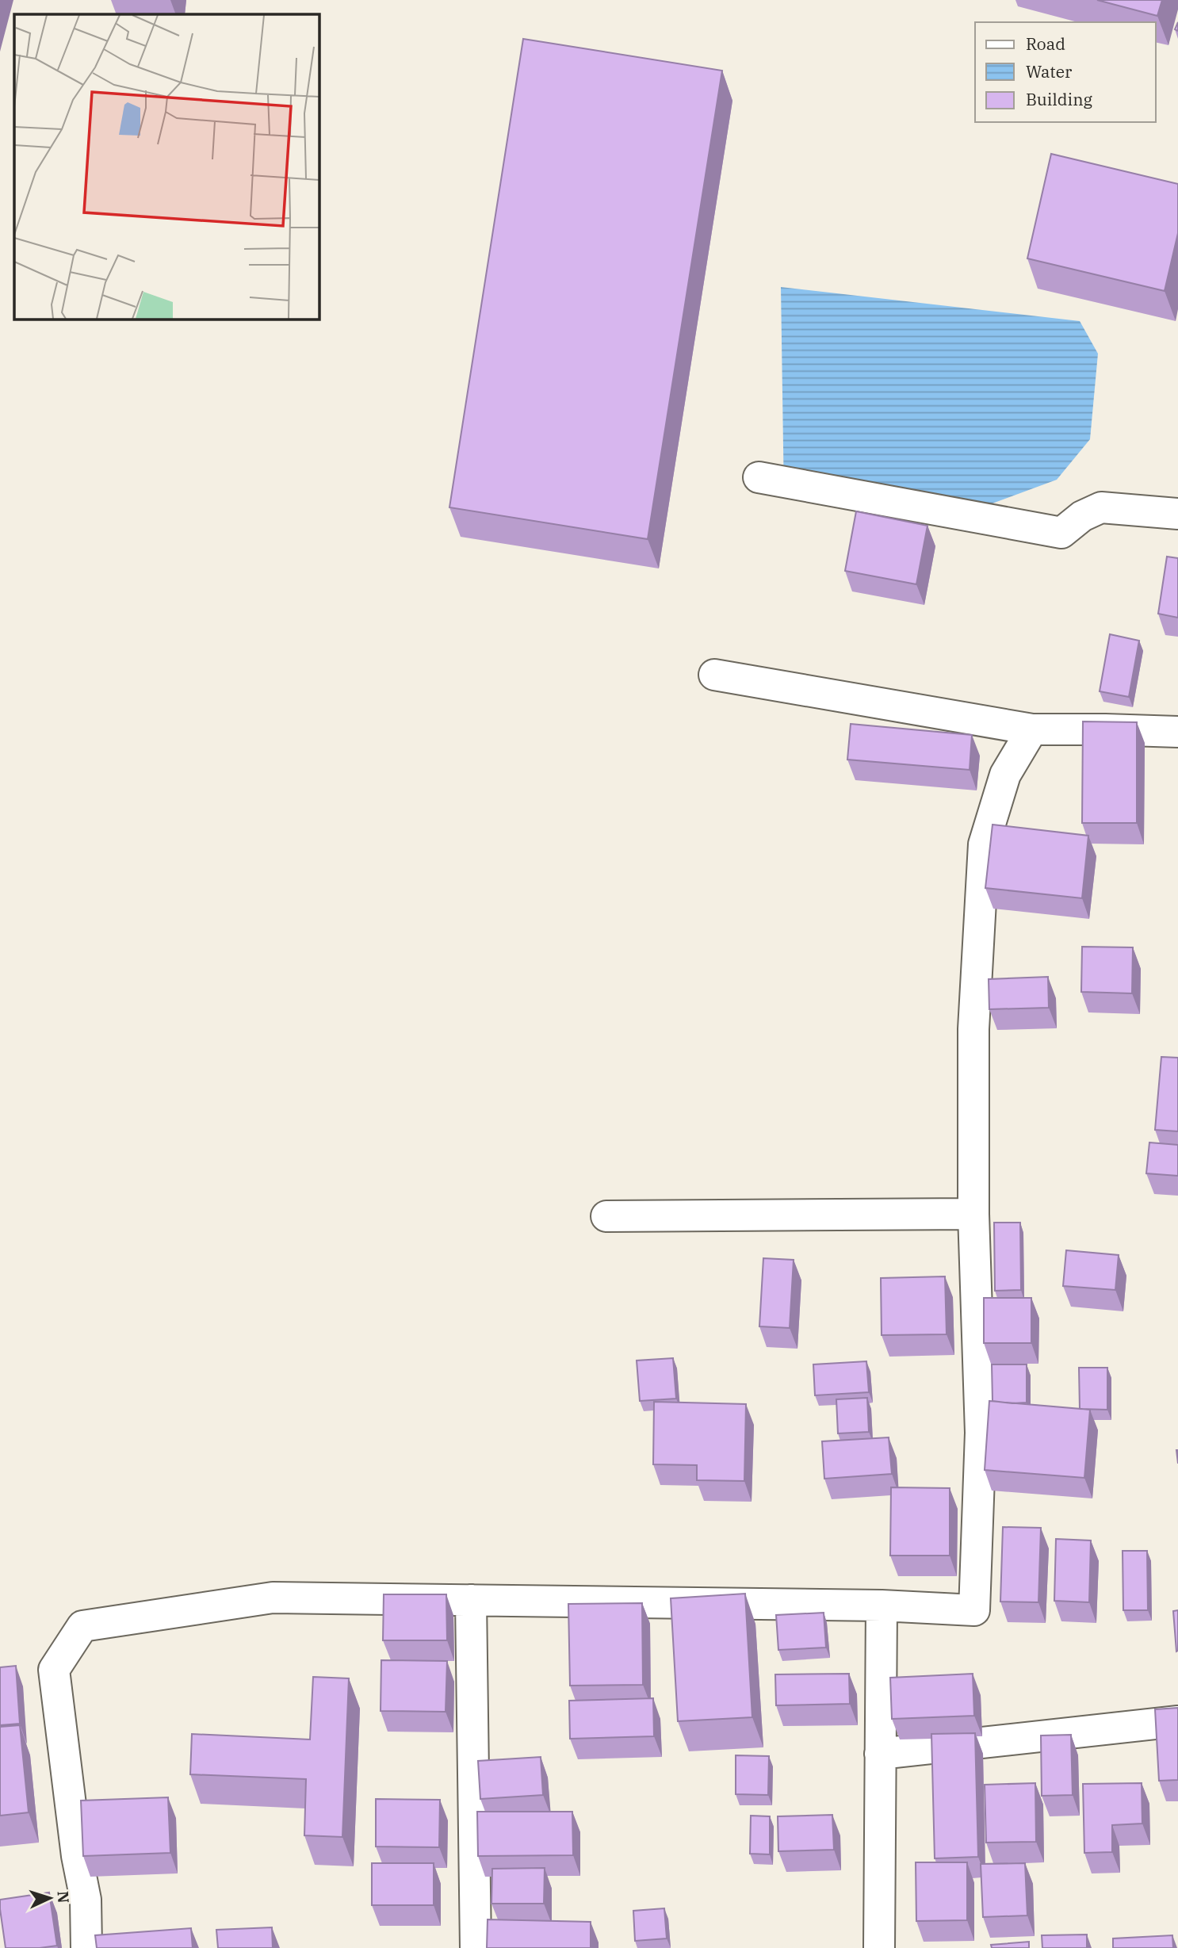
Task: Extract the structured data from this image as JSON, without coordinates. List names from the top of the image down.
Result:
{
  "legend": ["Road", "Water", "Building"],
  "north": "right"
}
